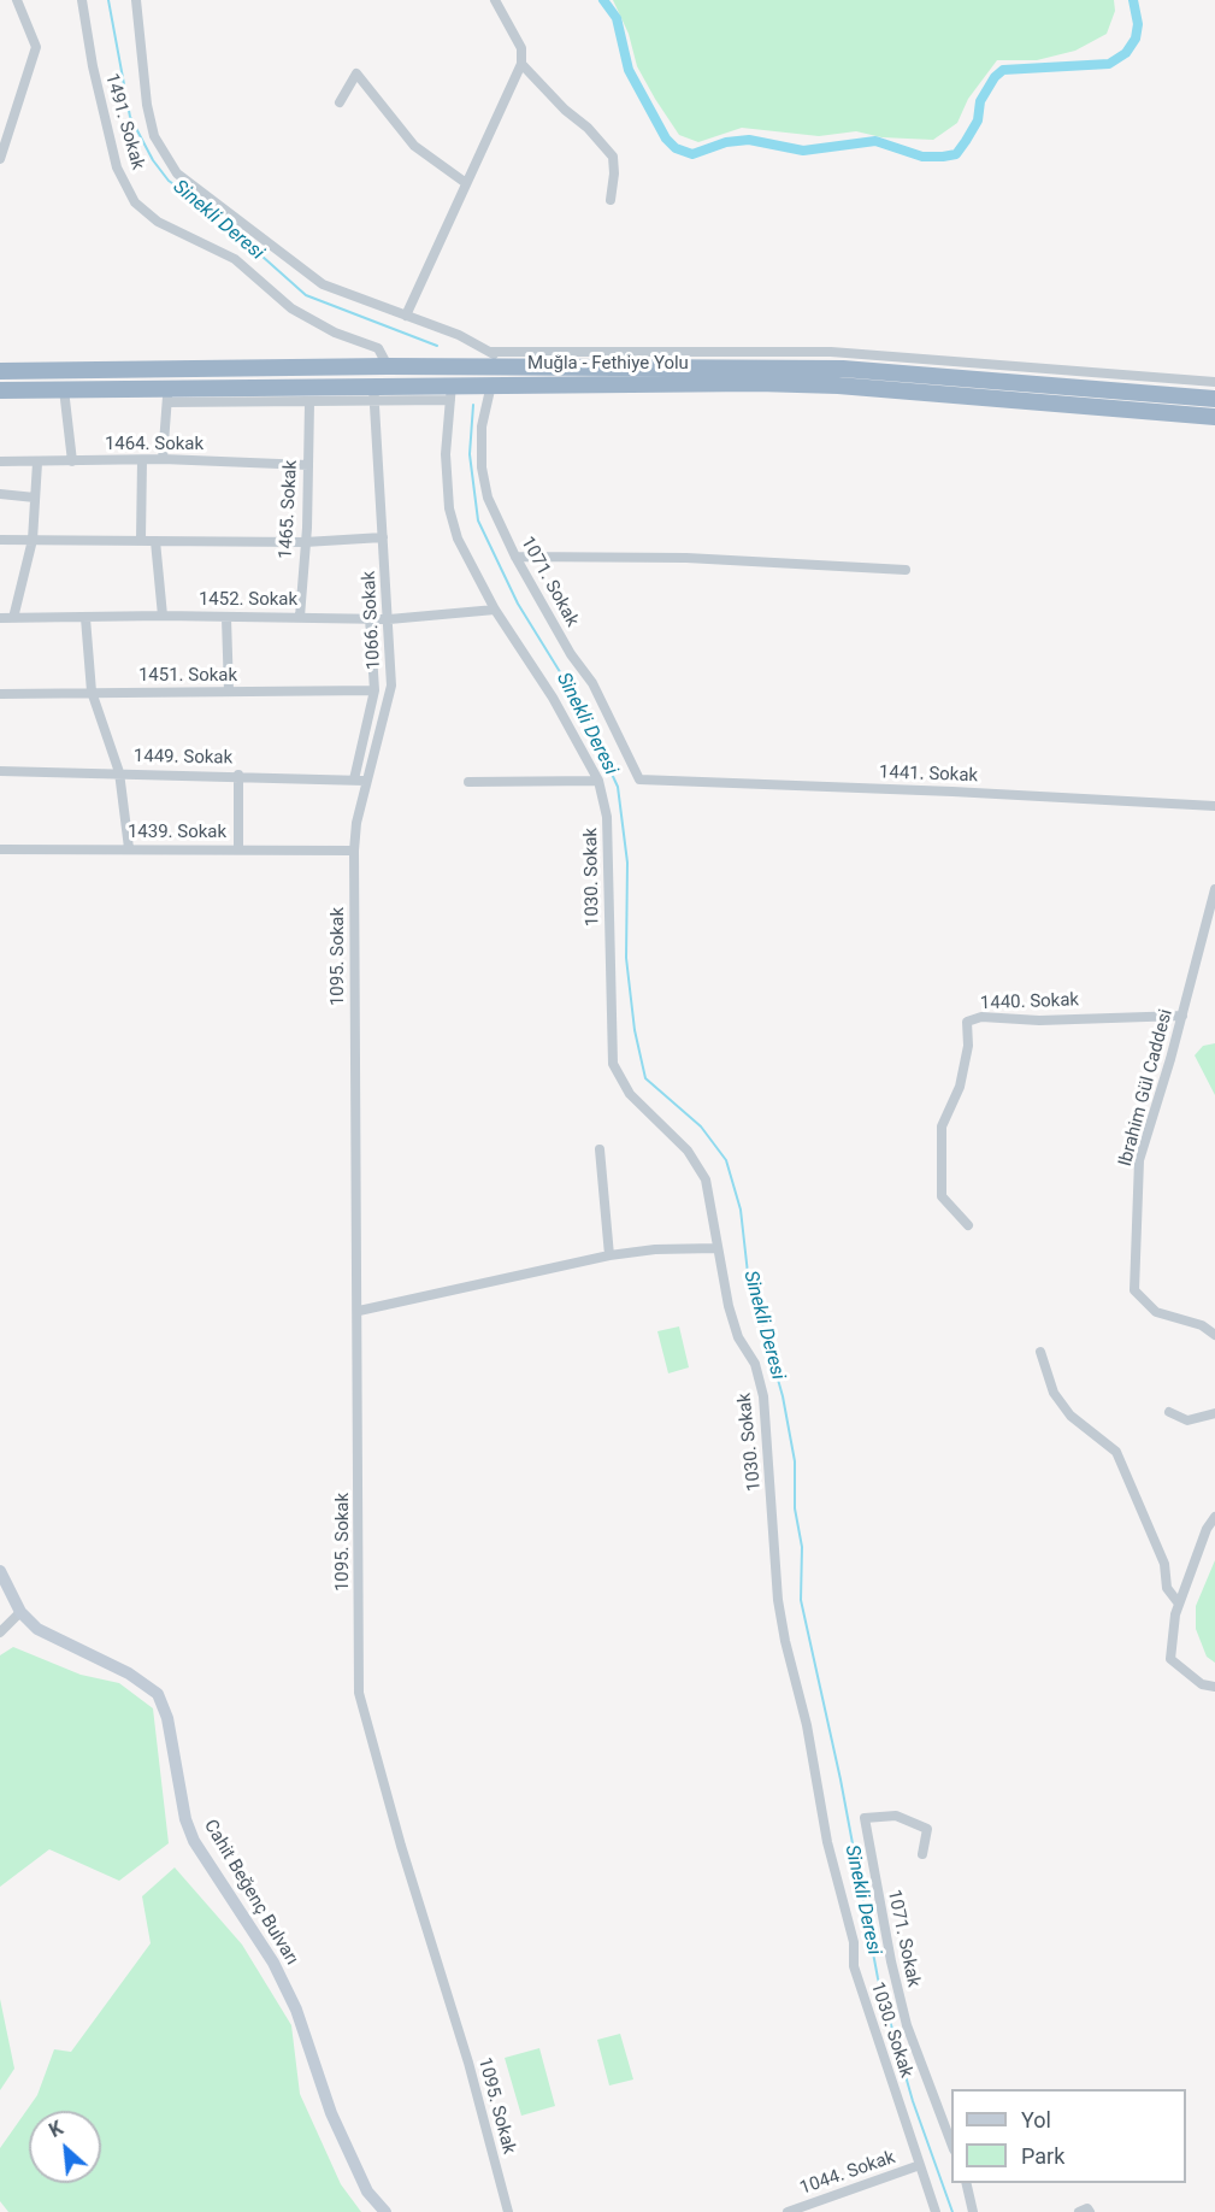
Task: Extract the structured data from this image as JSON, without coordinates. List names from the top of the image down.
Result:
{
  "streets": {
    "highway": ["Muğla - Fethiye Yolu"],
    "main road": ["Cahit Beğenç Bulvarı"],
    "street": [
      "1491. Sokak",
      "1464. Sokak",
      "1465. Sokak",
      "1071. Sokak",
      "1452. Sokak",
      "1066. Sokak",
      "1451. Sokak",
      "1449. Sokak",
      "1441. Sokak",
      "1439. Sokak",
      "1030. Sokak",
      "1095. Sokak",
      "1440. Sokak",
      "Ibrahim Gül Caddesi",
      "1044. Sokak"
    ]
  },
  "crossings": [
    ["1491. Sokak", "Muğla - Fethiye Yolu"],
    ["Muğla - Fethiye Yolu", "1071. Sokak"],
    ["Muğla - Fethiye Yolu", "1066. Sokak"],
    ["Muğla - Fethiye Yolu", "1030. Sokak"],
    ["1464. Sokak", "1465. Sokak"],
    ["1465. Sokak", "1452. Sokak"],
    ["1071. Sokak", "1441. Sokak"],
    ["1452. Sokak", "1066. Sokak"],
    ["1452. Sokak", "1030. Sokak"],
    ["1066. Sokak", "1449. Sokak"],
    ["1066. Sokak", "1439. Sokak"],
    ["1066. Sokak", "1095. Sokak"],
    ["1439. Sokak", "1095. Sokak"],
    ["1030. Sokak", "1044. Sokak"],
    ["1440. Sokak", "Ibrahim Gül Caddesi"]
  ],
  "water": ["Sinekli Deresi"],
  "legend": ["Yol", "Park"],
  "north": "top left"
}
